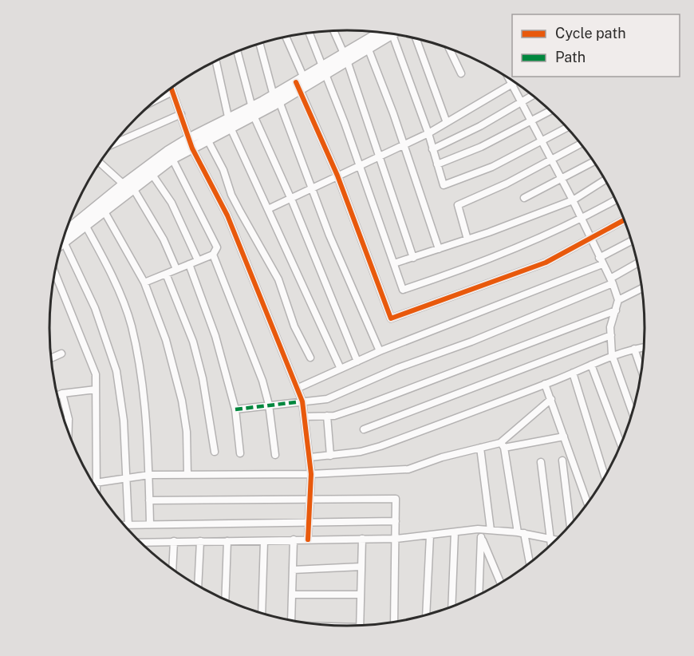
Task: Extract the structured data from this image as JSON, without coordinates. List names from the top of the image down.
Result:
{
  "legend": ["Cycle path", "Path"]
}
